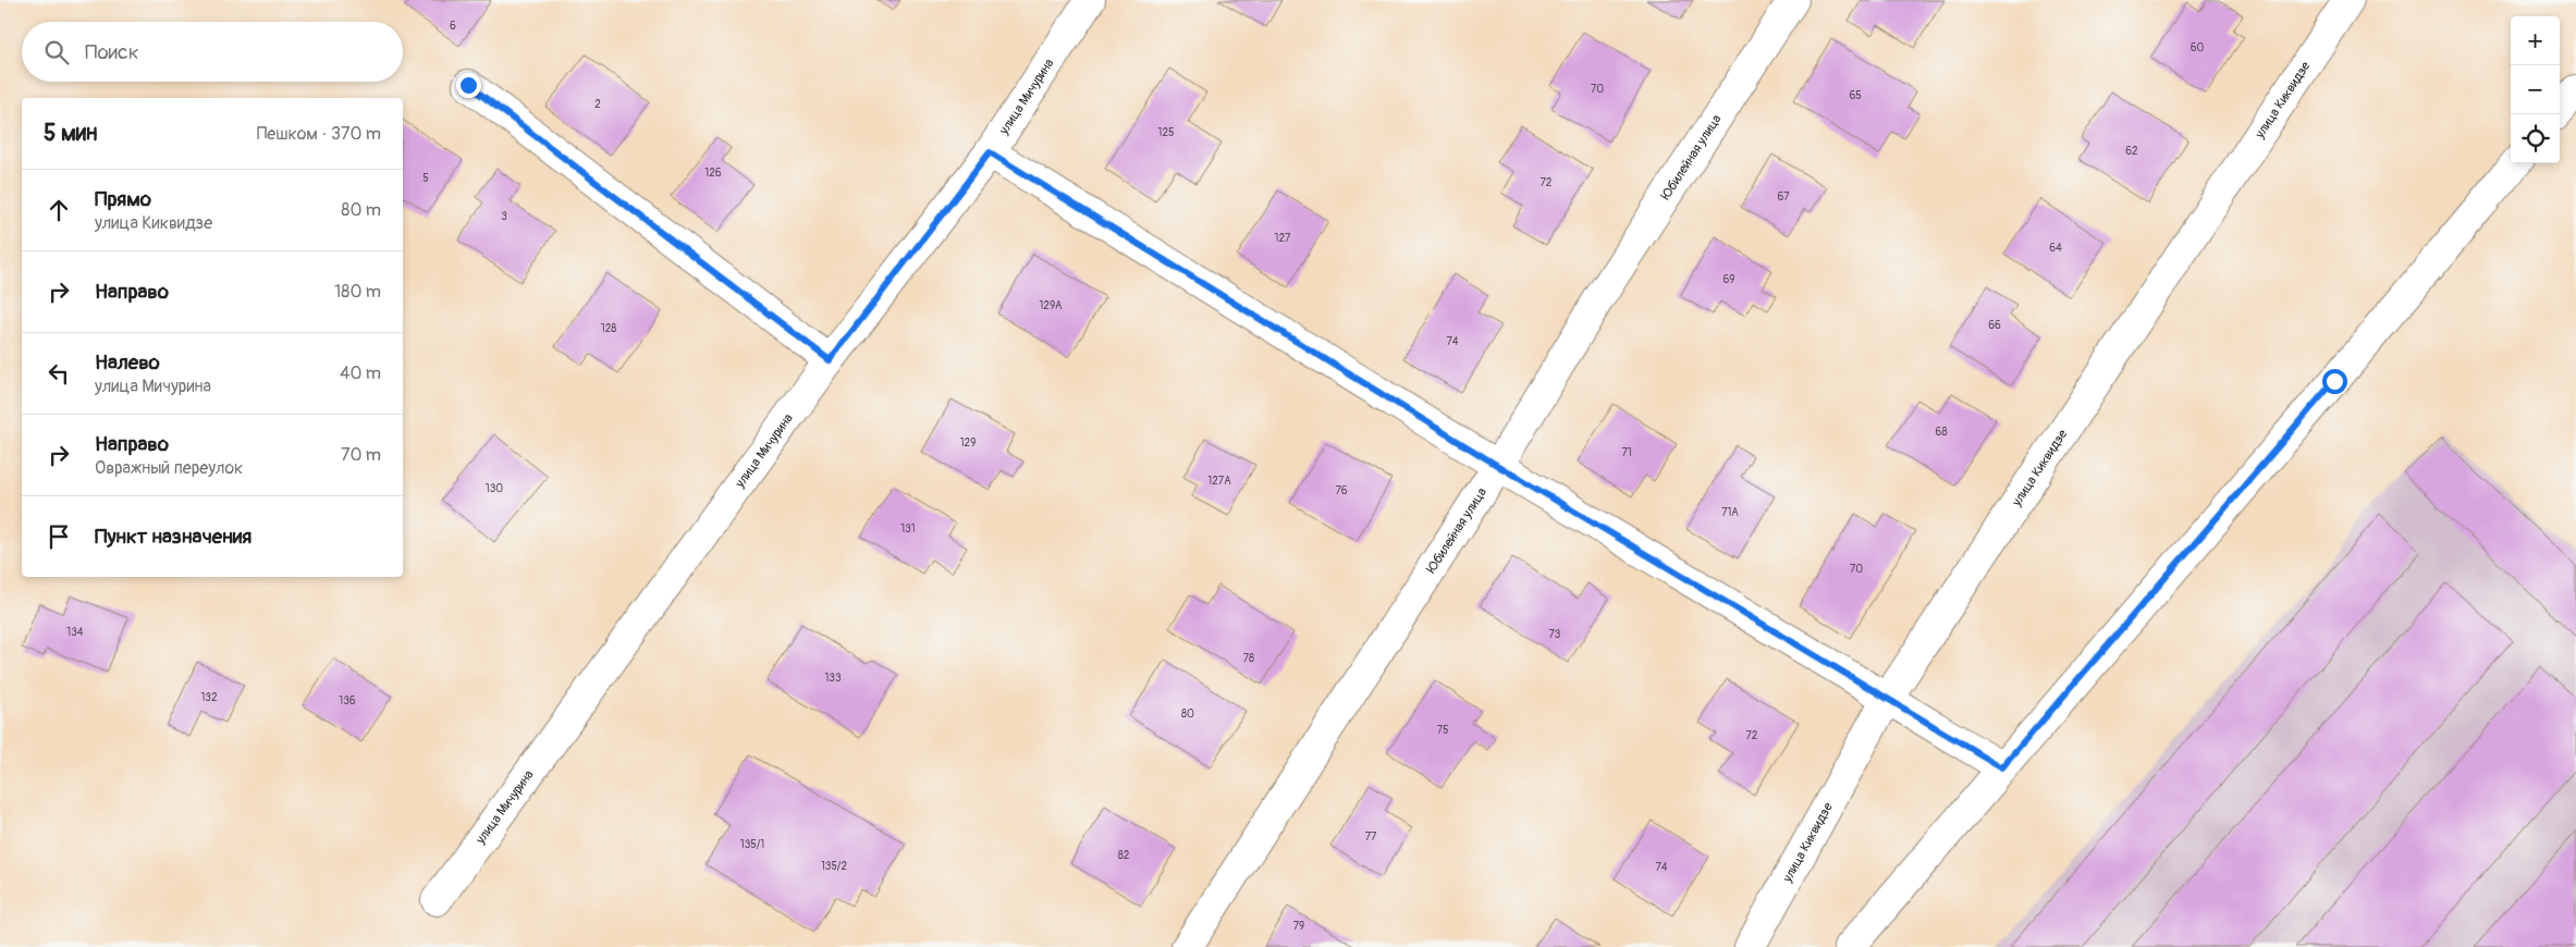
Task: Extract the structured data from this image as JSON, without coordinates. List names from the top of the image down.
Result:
{
  "streets": {
    "street": ["улица Мичурина", "улица Киквидзе", "Юбилейная улица"]
  },
  "house_numbers": [
    "6",
    "60",
    "70",
    "65",
    "2",
    "125",
    "62",
    "126",
    "5",
    "72",
    "67",
    "3",
    "127",
    "64",
    "69",
    "129А",
    "66",
    "128",
    "74",
    "68",
    "129",
    "71",
    "127А",
    "130",
    "76",
    "71А",
    "131",
    "70",
    "134",
    "73",
    "78",
    "133",
    "132",
    "136",
    "80",
    "75",
    "72",
    "77",
    "135/1",
    "82",
    "135/2",
    "74",
    "79"
  ],
  "page": {
    "map_buttons": ["+", "−"],
    "search": "Поиск",
    "heading": ["5 мин", "Пешком · 370 m"],
    "list": [
      ["Прямо", "улица Киквидзе", "80 m"],
      ["Направо", "180 m"],
      ["Налево", "улица Мичурина", "40 m"],
      ["Направо", "Овражный переулок", "70 m"],
      "Пункт назначения"
    ]
  }
}
